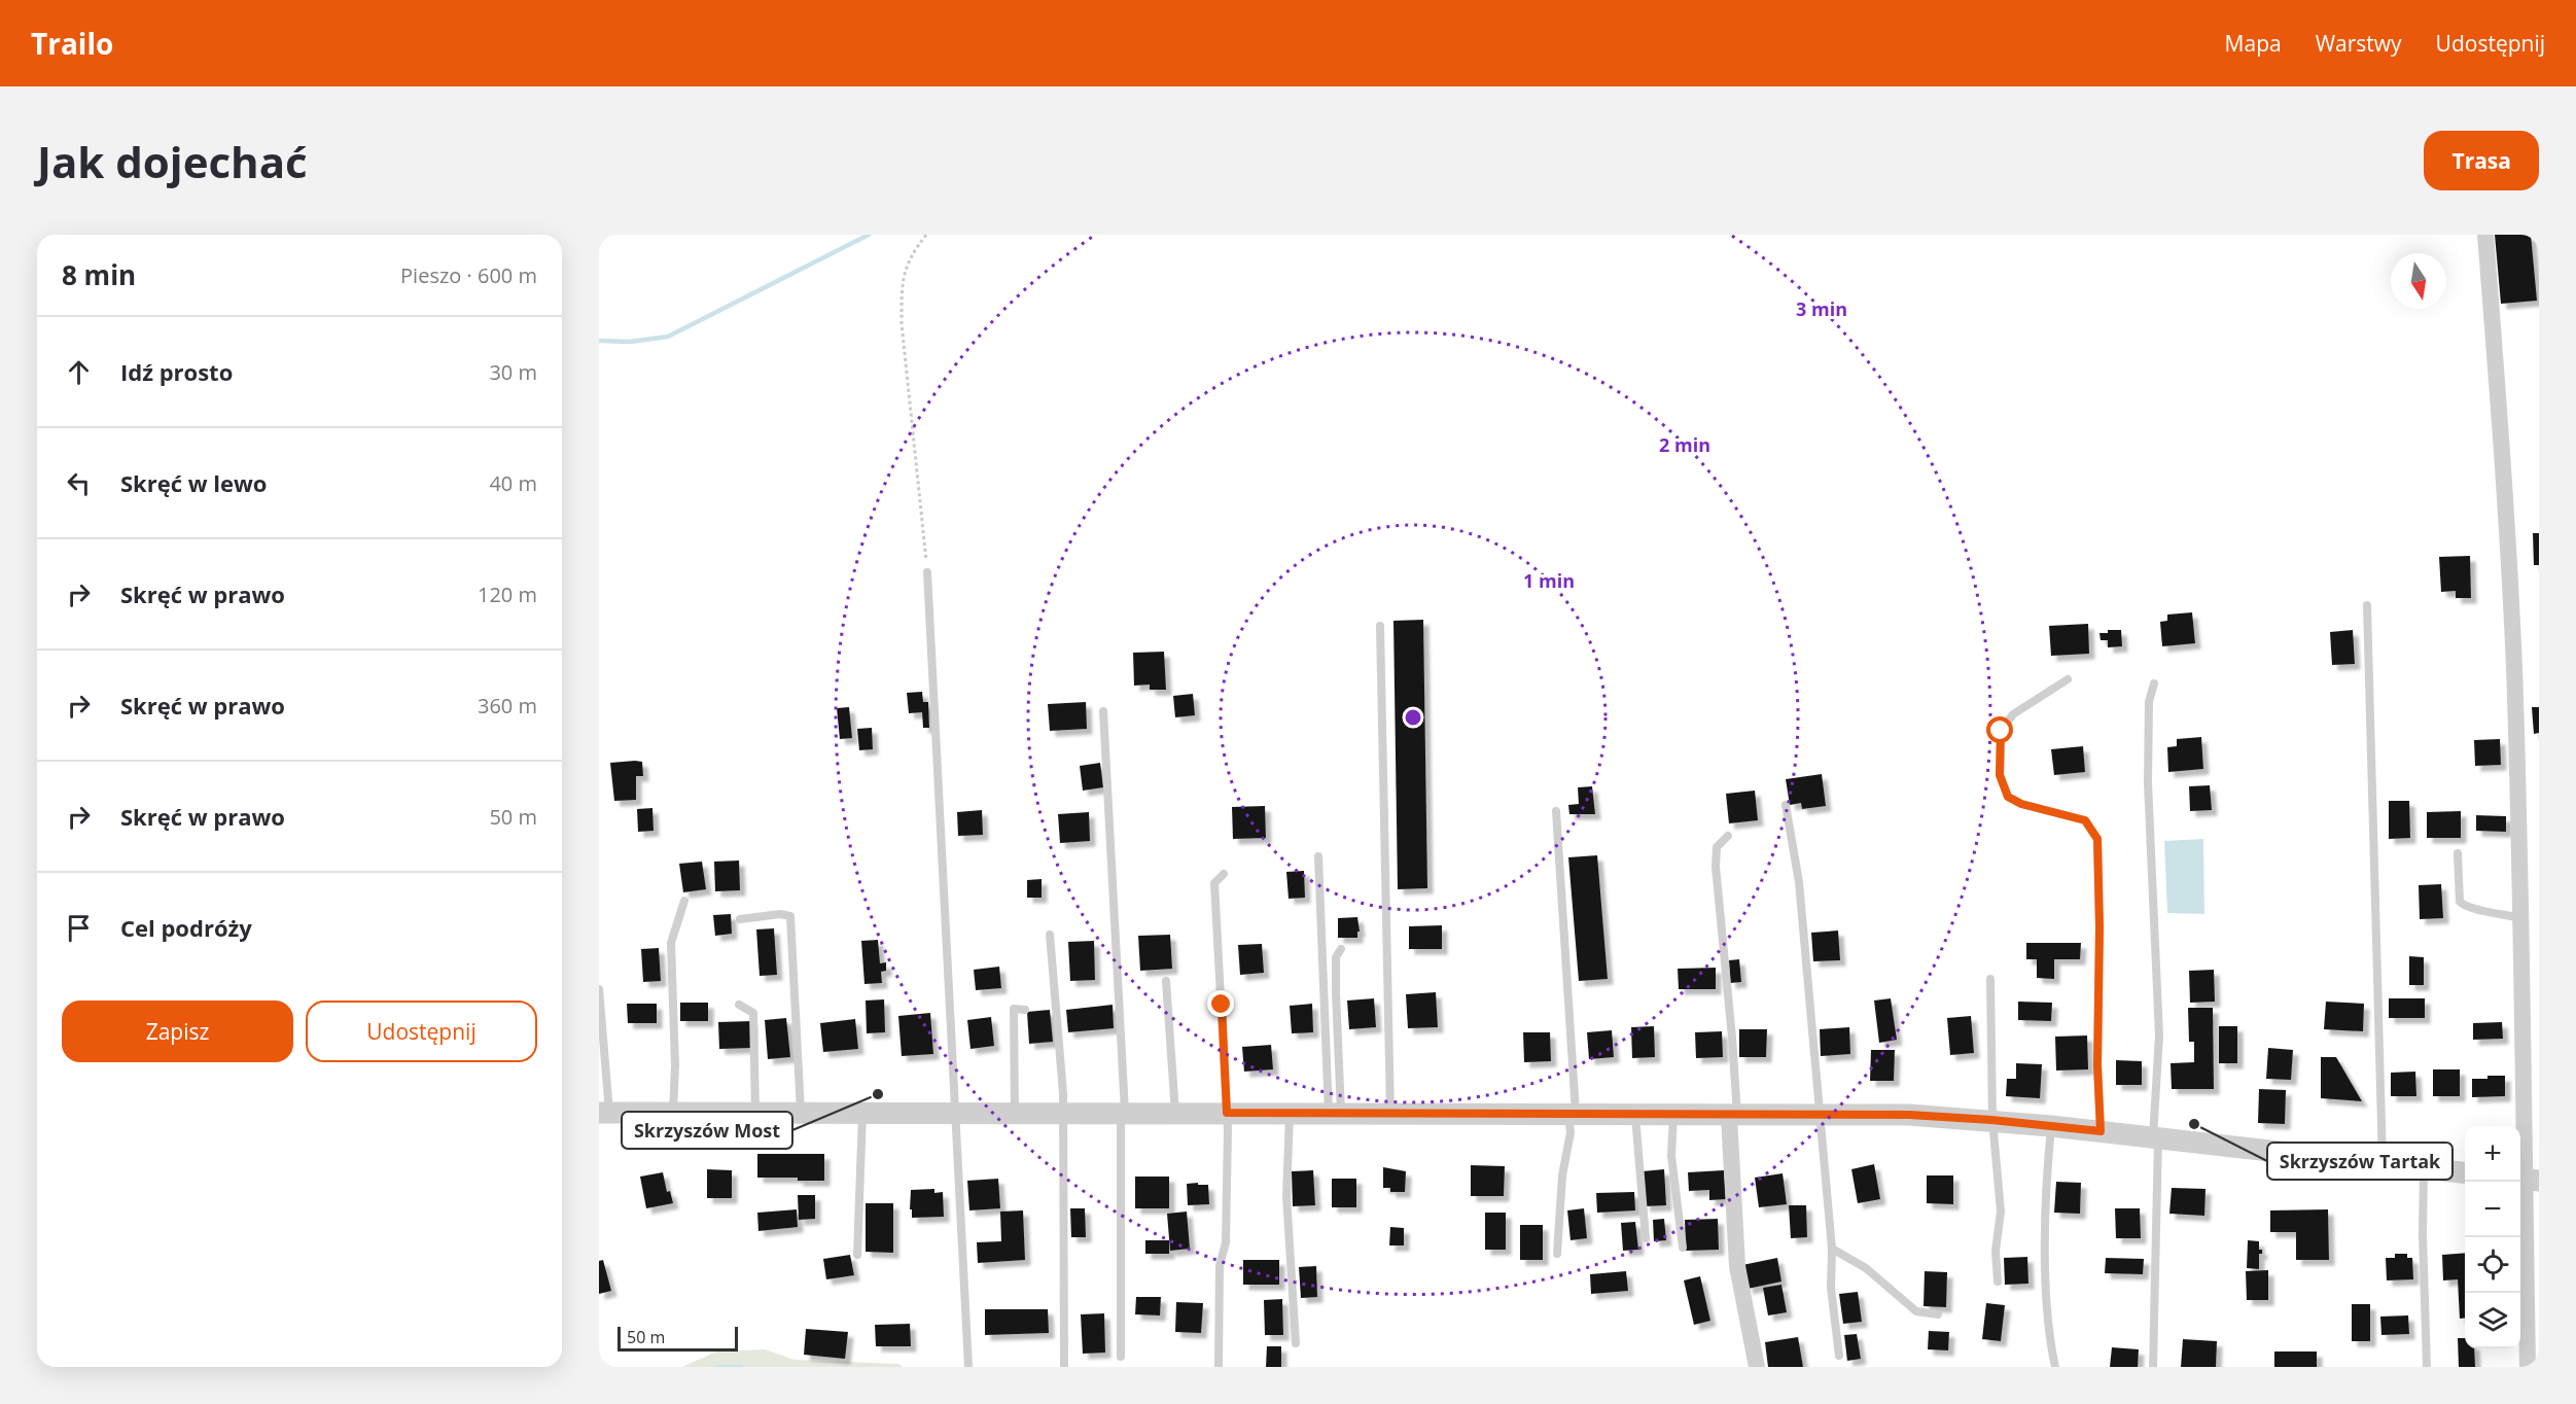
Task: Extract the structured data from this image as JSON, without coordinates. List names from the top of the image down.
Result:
{
  "places": ["Skrzyszów Most", "Skrzyszów Tartak"],
  "scale_bar": "50 m",
  "north": "bottom",
  "page": {
    "header": "Trailo",
    "nav": ["Mapa", "Warstwy", "Udostępnij"],
    "buttons": [
      "Trasa",
      ["Zapisz", "Udostępnij"]
    ],
    "title": "Jak dojechać",
    "heading": ["8 min", "Pieszo · 600 m"],
    "list": [
      ["Idź prosto", "30 m"],
      ["Skręć w lewo", "40 m"],
      ["Skręć w prawo", "120 m"],
      ["Skręć w prawo", "360 m"],
      ["Skręć w prawo", "50 m"],
      "Cel podróży"
    ],
    "map_buttons": ["+", "−"],
    "scale": "50 m"
  },
  "rings": ["3 min", "2 min", "1 min"]
}
